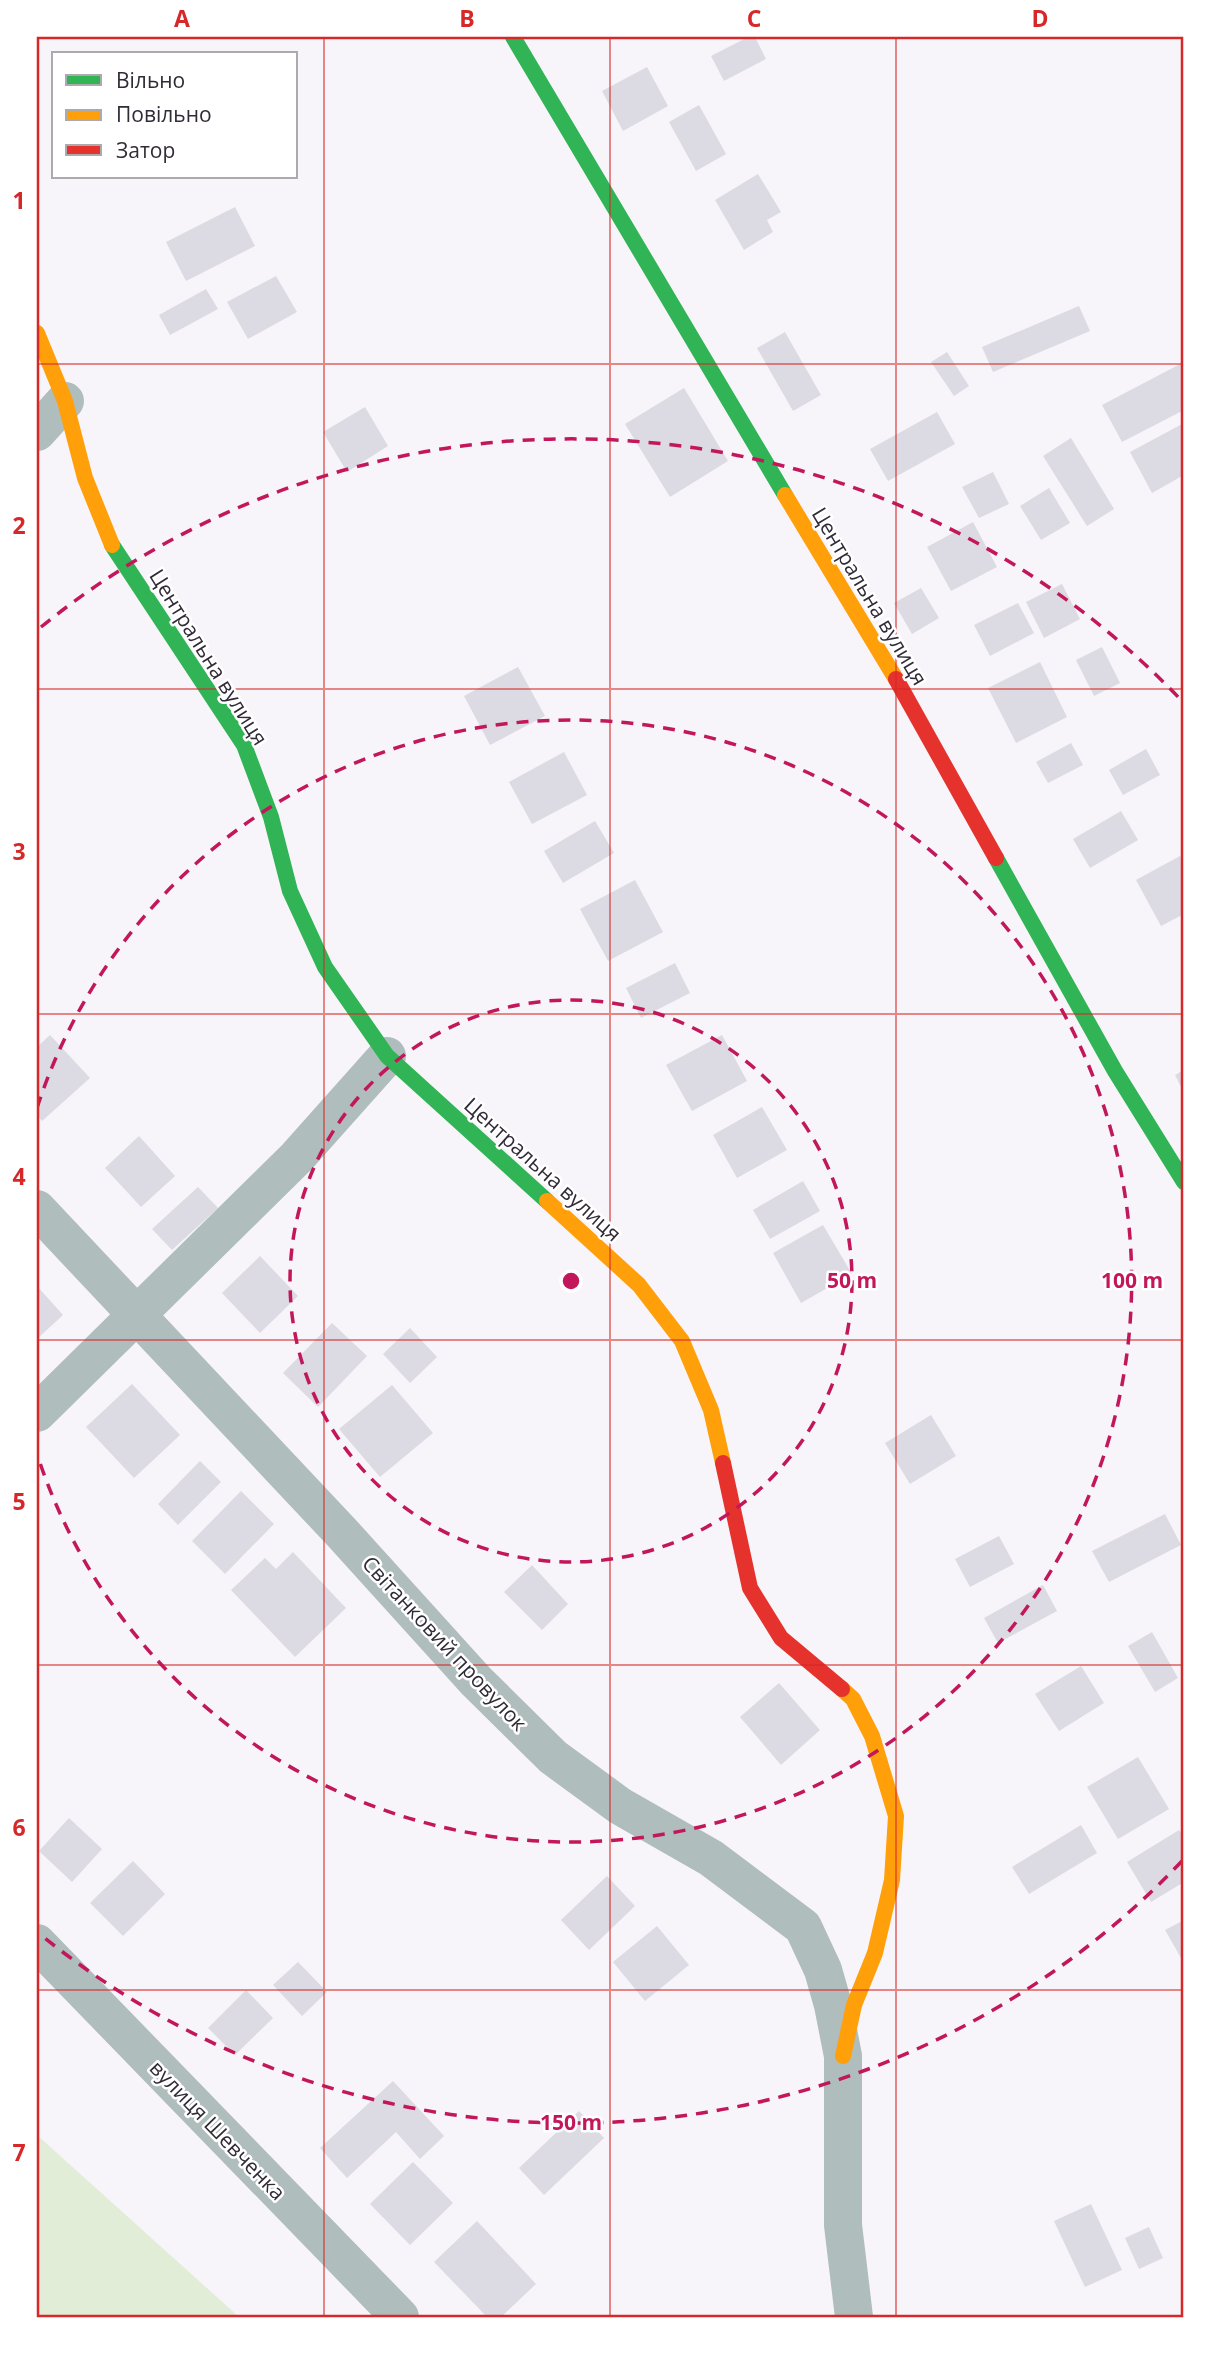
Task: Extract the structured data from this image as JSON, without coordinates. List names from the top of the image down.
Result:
{
  "streets": {
    "street": ["Центральна вулиця", "Світанковий провулок", "вулиця Шевченка"]
  },
  "crossings": [
    ["Центральна вулиця", "Світанковий провулок"]
  ],
  "legend": ["Вільно", "Повільно", "Затор"],
  "grid": {
    "columns": [
      "A",
      "B",
      "C",
      "D"
    ],
    "rows": [
      "1",
      "2",
      "3",
      "4",
      "5",
      "6",
      "7"
    ]
  },
  "rings": ["50 m", "100 m", "150 m"]
}
